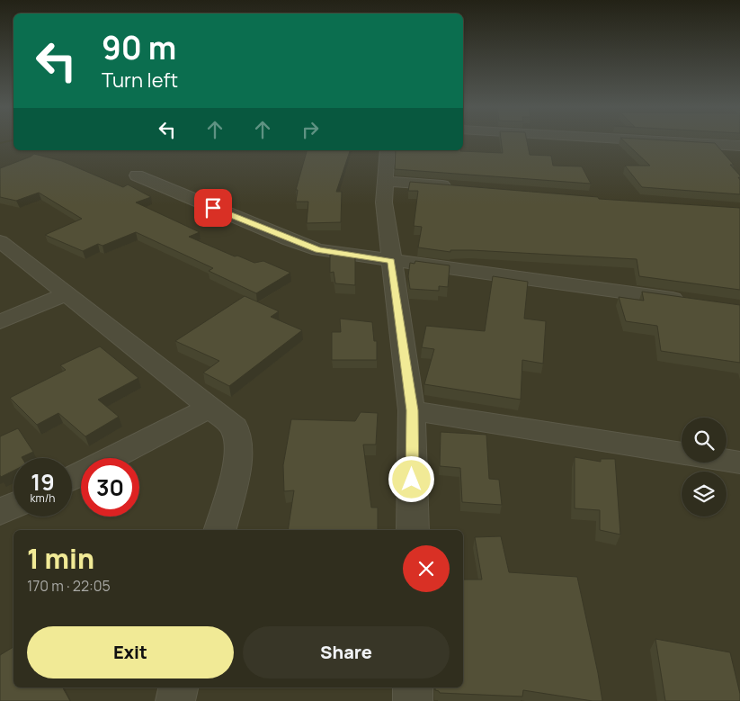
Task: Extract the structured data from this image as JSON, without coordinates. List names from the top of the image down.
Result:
{
  "page": {
    "turn": ["90 m", "Turn left"],
    "speed": "19 km/h",
    "limit": "30",
    "heading": ["1 min", "170 m · 22:05"],
    "buttons": ["Exit", "Share"]
  }
}
